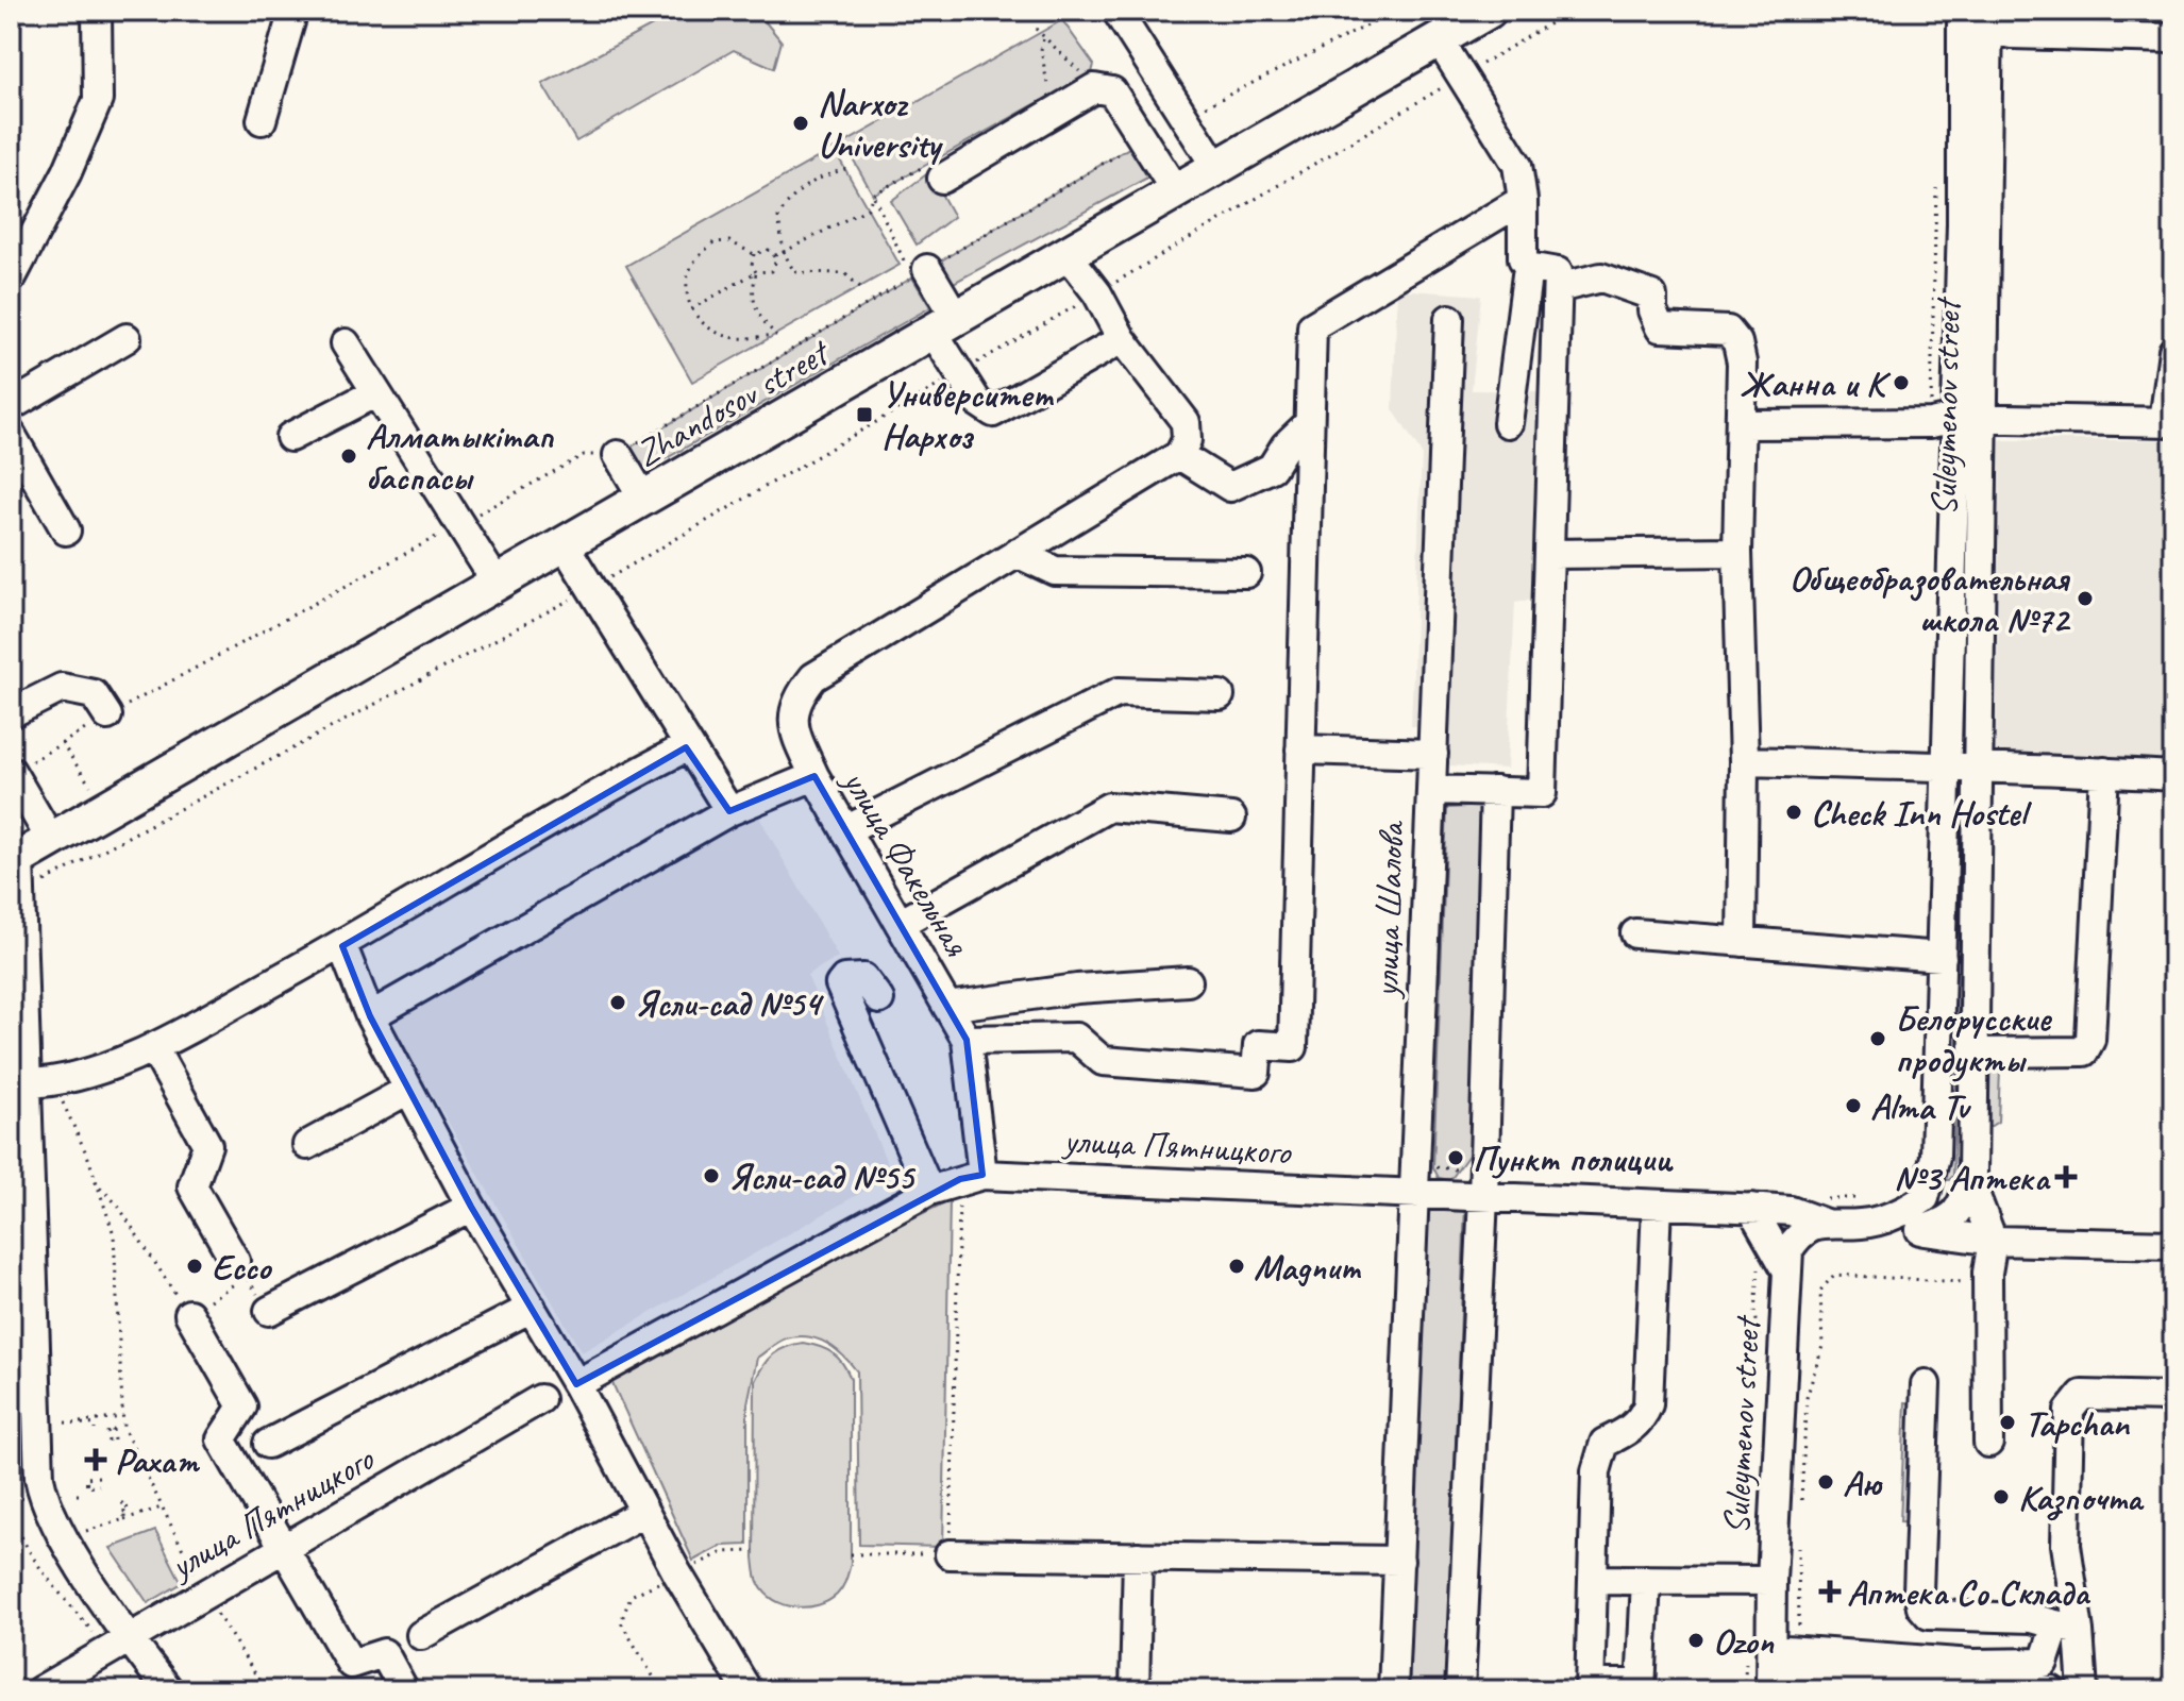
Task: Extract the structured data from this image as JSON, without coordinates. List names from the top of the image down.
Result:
{
  "streets": {
    "main road": ["Zhandosov street"],
    "street": [
      "Suleymenov street",
      "улица Факельная",
      "улица Шалова",
      "улица Пятницкого"
    ]
  },
  "crossings": [
    ["Suleymenov street", "улица Пятницкого"],
    ["улица Факельная", "улица Пятницкого"],
    ["улица Шалова", "улица Пятницкого"]
  ],
  "places": {
    "other": [
      "Narxoz University",
      "Жанна и К",
      "Алматыкітап баспасы",
      "Общеобразовательная школа №72",
      "Check Inn Hostel",
      "Ясли-сад №54",
      "Белорусские продукты",
      "Alma Tv",
      "Пункт полиции",
      "Ясли-сад №55",
      "Ecco",
      "Magnum",
      "Tapchan",
      "Аю",
      "Казпочта",
      "Ozon"
    ],
    "transit": ["Университет Нархоз"],
    "health": ["№3 Аптека", "Рахат", "Аптека Со Склада"]
  }
}
